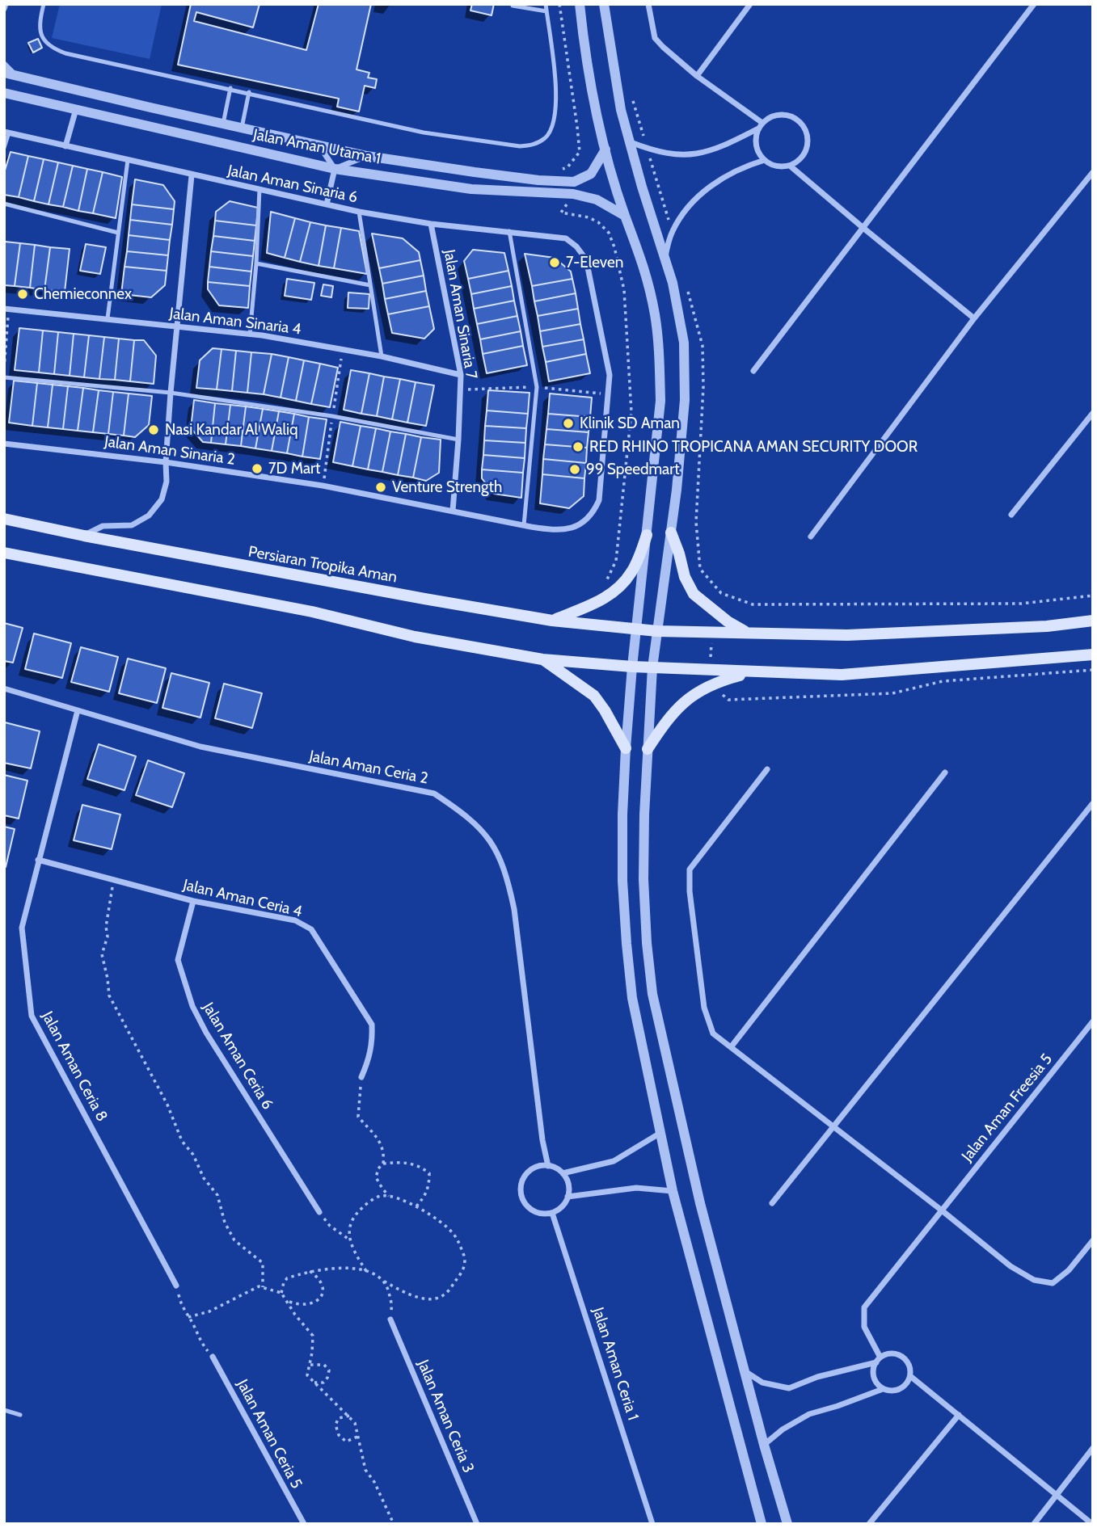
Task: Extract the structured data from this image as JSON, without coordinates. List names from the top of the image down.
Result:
{
  "streets": {
    "main road": ["Persiaran Tropika Aman"],
    "street": [
      "Jalan Aman Utama 1",
      "Jalan Aman Sinaria 6",
      "Jalan Aman Sinaria 7",
      "Jalan Aman Sinaria 4",
      "Jalan Aman Sinaria 2",
      "Jalan Aman Ceria 2",
      "Jalan Aman Ceria 4",
      "Jalan Aman Ceria 6",
      "Jalan Aman Ceria 8",
      "Jalan Aman Freesia 5",
      "Jalan Aman Ceria 1",
      "Jalan Aman Ceria 3",
      "Jalan Aman Ceria 5"
    ]
  },
  "crossings": [
    ["Jalan Aman Sinaria 6", "Jalan Aman Sinaria 7"],
    ["Jalan Aman Sinaria 6", "Jalan Aman Sinaria 2"],
    ["Jalan Aman Sinaria 7", "Jalan Aman Sinaria 4"],
    ["Jalan Aman Sinaria 7", "Jalan Aman Sinaria 2"],
    ["Jalan Aman Ceria 2", "Jalan Aman Ceria 8"],
    ["Jalan Aman Ceria 2", "Jalan Aman Ceria 1"],
    ["Jalan Aman Ceria 4", "Jalan Aman Ceria 6"],
    ["Jalan Aman Ceria 4", "Jalan Aman Ceria 8"]
  ],
  "places": [
    "7-Eleven",
    "Chemieconnex",
    "Klinik SD Aman",
    "Nasi Kandar Al Waliq",
    "RED RHINO TROPICANA AMAN SECURITY DOOR",
    "7D Mart",
    "99 Speedmart",
    "Venture Strength"
  ]
}
